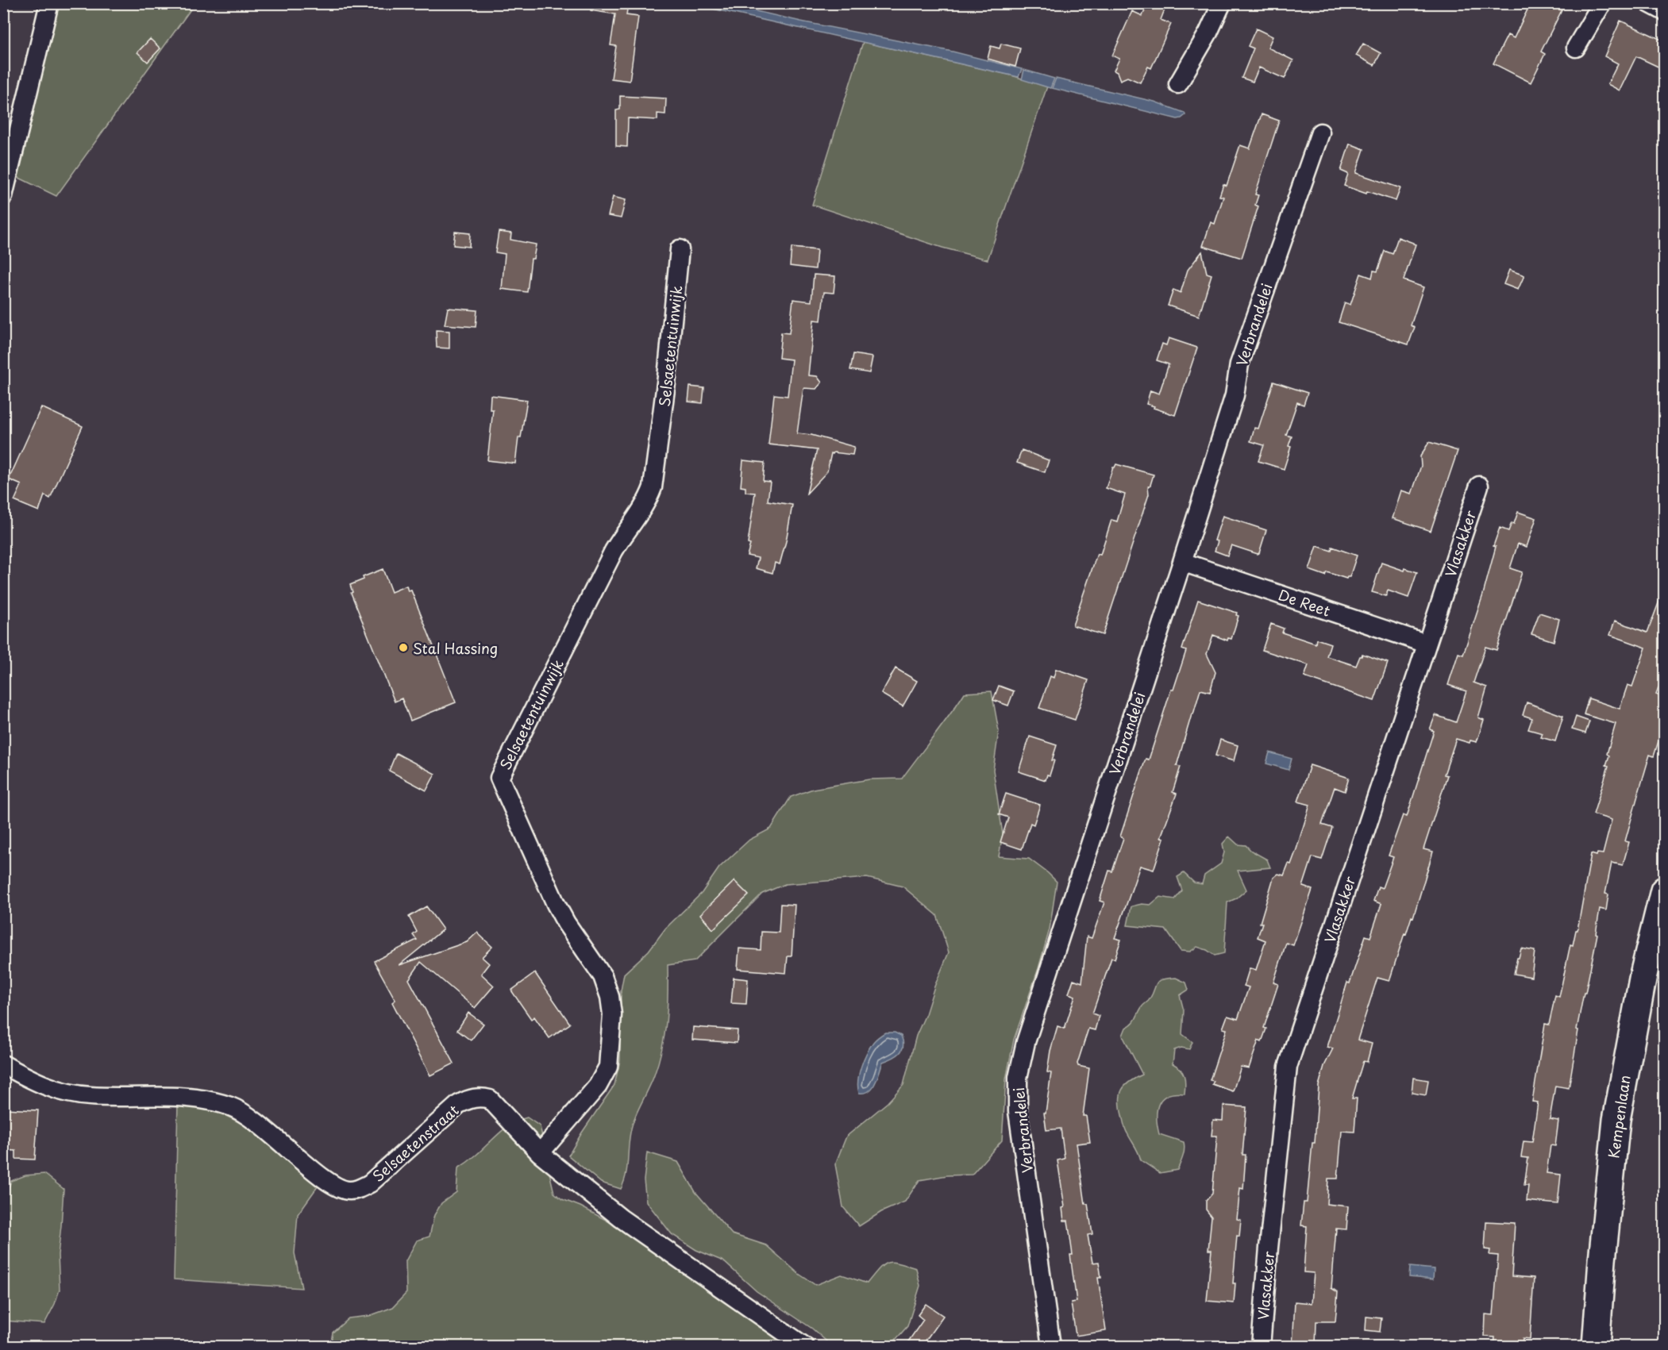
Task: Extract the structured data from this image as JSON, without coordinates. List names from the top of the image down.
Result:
{
  "streets": {
    "main road": ["Kempenlaan"],
    "street": [
      "Verbrandelei",
      "Selsaetentuinwijk",
      "Vlasakker",
      "De Reet",
      "Selsaetenstraat"
    ]
  },
  "crossings": [
    ["Verbrandelei", "De Reet"],
    ["Selsaetentuinwijk", "Selsaetenstraat"],
    ["Vlasakker", "De Reet"]
  ],
  "places": ["Stal Hassing"]
}
